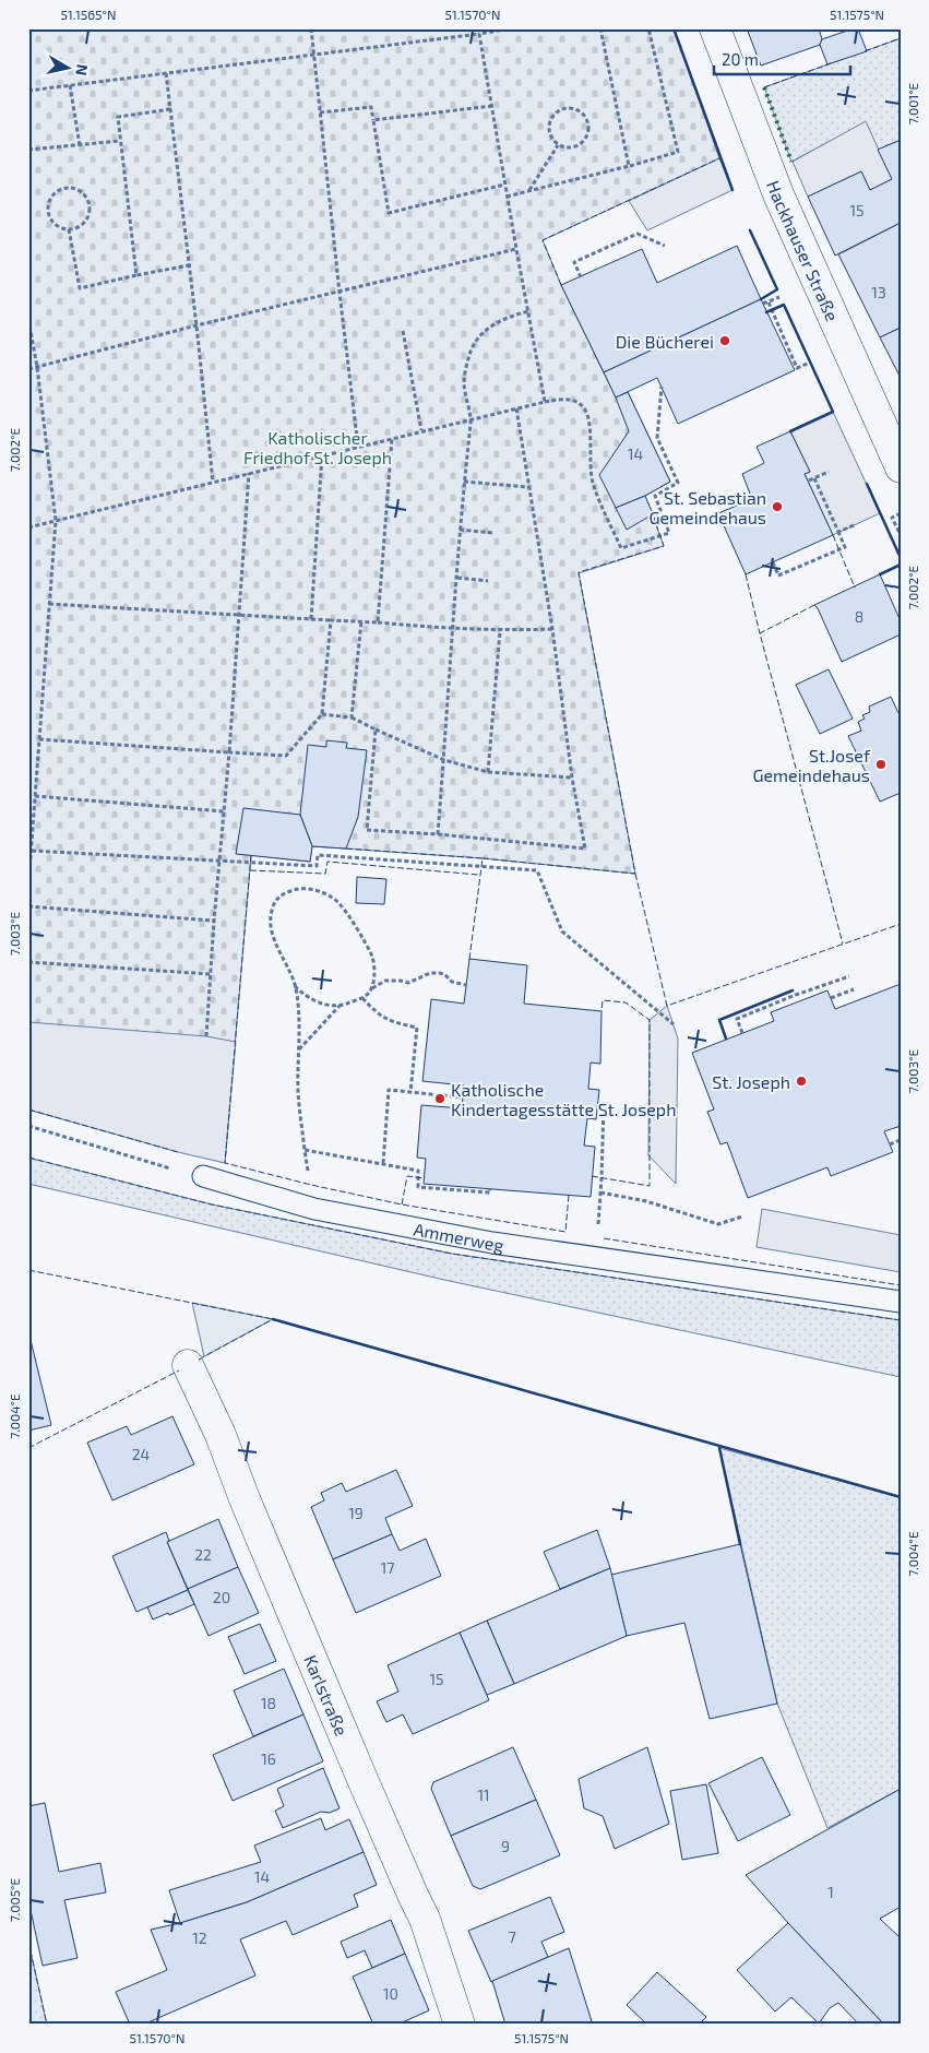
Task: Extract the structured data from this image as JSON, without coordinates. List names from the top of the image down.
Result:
{
  "streets": {
    "street": ["Hackhauser Straße", "Karlstraße"],
    "lane": ["Ammerweg"]
  },
  "parks": ["Katholischer Friedhof St. Joseph"],
  "places": [
    "Die Bücherei",
    "St. Sebastian Gemeindehaus",
    "St.Josef Gemeindehaus",
    "St. Joseph",
    "Katholische Kindertagesstätte St. Joseph"
  ],
  "house_numbers": [
    "15",
    "13",
    "14",
    "8",
    "24",
    "19",
    "22",
    "17",
    "20",
    "15",
    "18",
    "16",
    "11",
    "9",
    "14",
    "1",
    "7",
    "12",
    "10"
  ],
  "scale_bar": "20 m",
  "north": "right",
  "coordinates": [
    "51.1565°N",
    "51.1570°N",
    "51.1575°N",
    "7.001°E",
    "7.002°E",
    "7.003°E",
    "7.004°E",
    "7.005°E"
  ]
}
